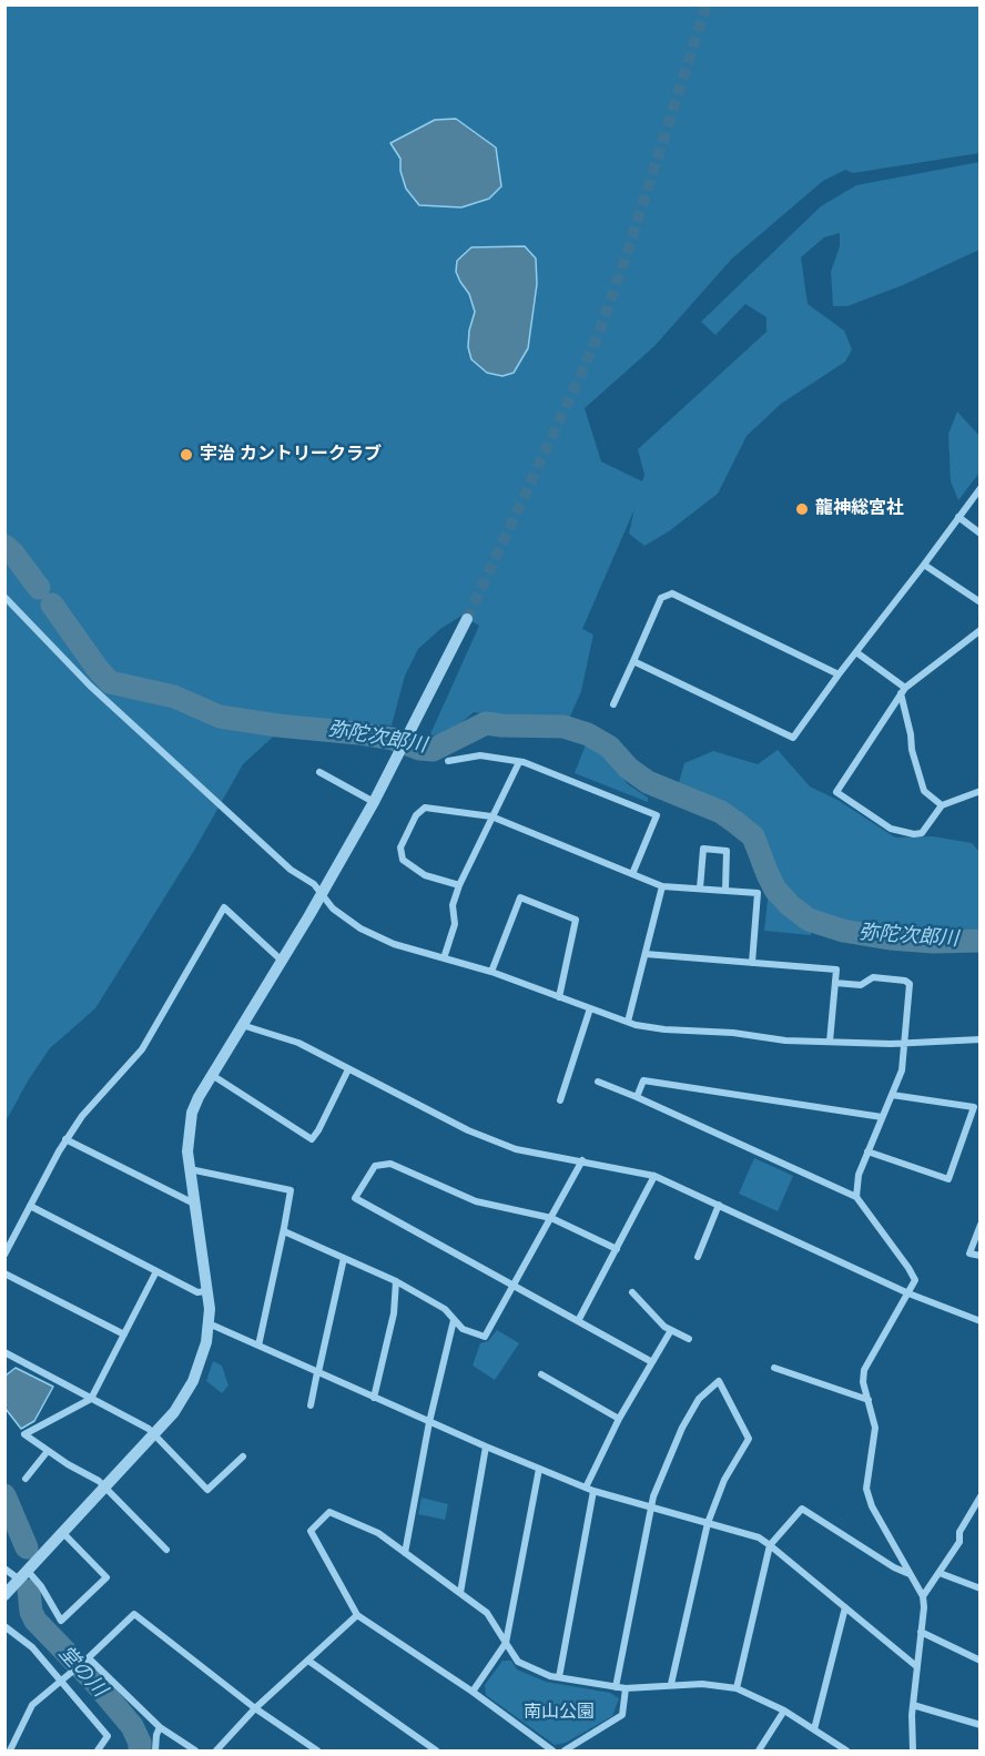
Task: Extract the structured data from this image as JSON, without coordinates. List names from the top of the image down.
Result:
{
  "water": ["弥陀次郎川", "堂の川"],
  "parks": ["南山公園"],
  "places": ["宇治 カントリークラブ", "龍神総宮社"]
}
